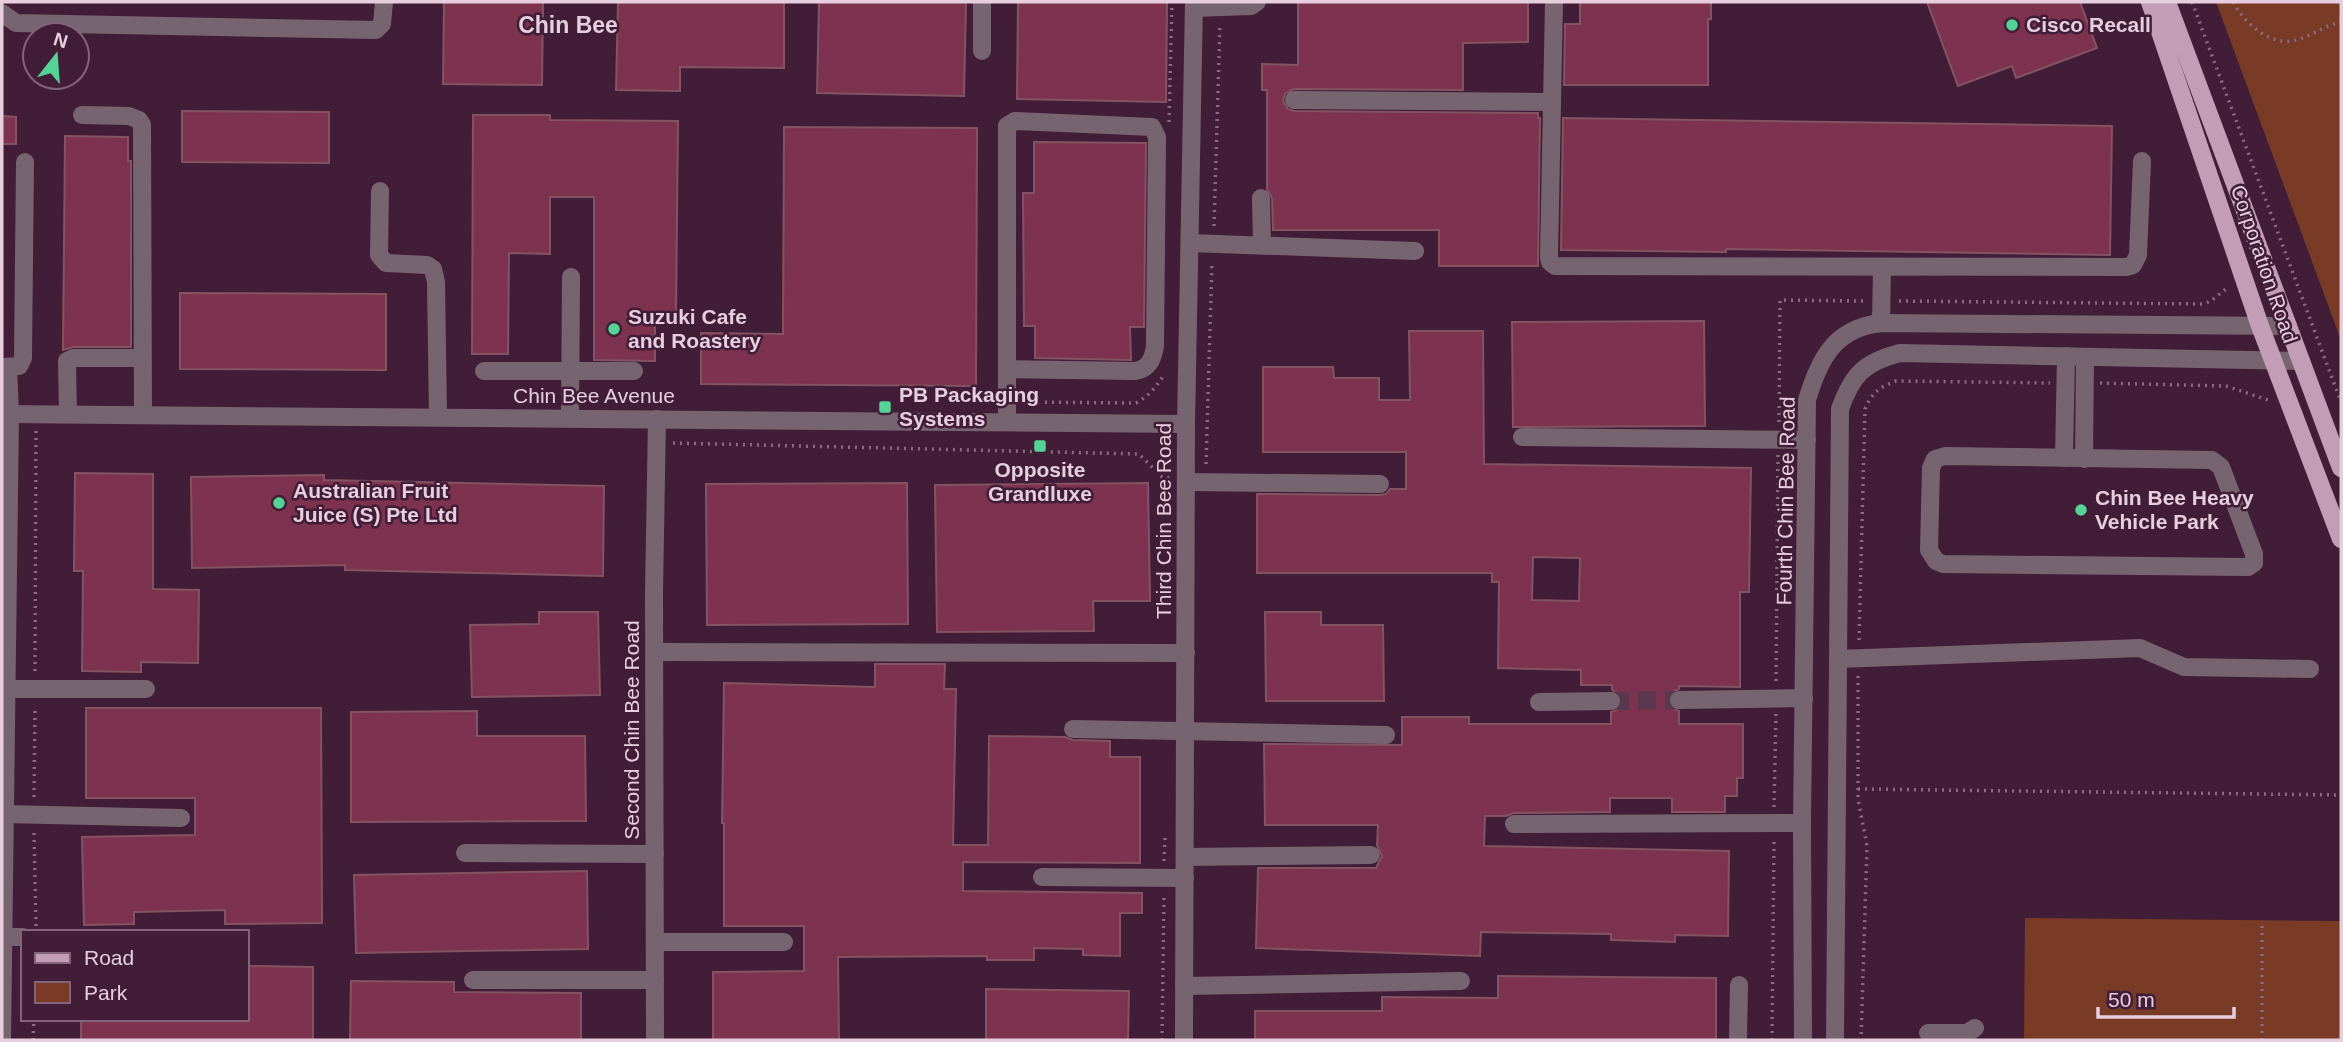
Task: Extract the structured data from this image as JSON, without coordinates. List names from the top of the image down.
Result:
{
  "streets": {
    "main road": ["Corporation Road"],
    "street": [
      "Chin Bee Avenue",
      "Fourth Chin Bee Road",
      "Third Chin Bee Road",
      "Second Chin Bee Road"
    ]
  },
  "crossings": [
    ["Corporation Road", "Fourth Chin Bee Road"],
    ["Chin Bee Avenue", "Third Chin Bee Road"],
    ["Chin Bee Avenue", "Second Chin Bee Road"]
  ],
  "districts": ["Chin Bee"],
  "places": {
    "other": [
      "Cisco Recall",
      "Suzuki Cafe and Roastery",
      "Australian Fruit Juice (S) Pte Ltd",
      "Chin Bee Heavy Vehicle Park"
    ],
    "transit": ["PB Packaging Systems", "Opposite Grandluxe"]
  },
  "legend": ["Road", "Park"],
  "scale_bar": "50 m",
  "north": "top"
}
